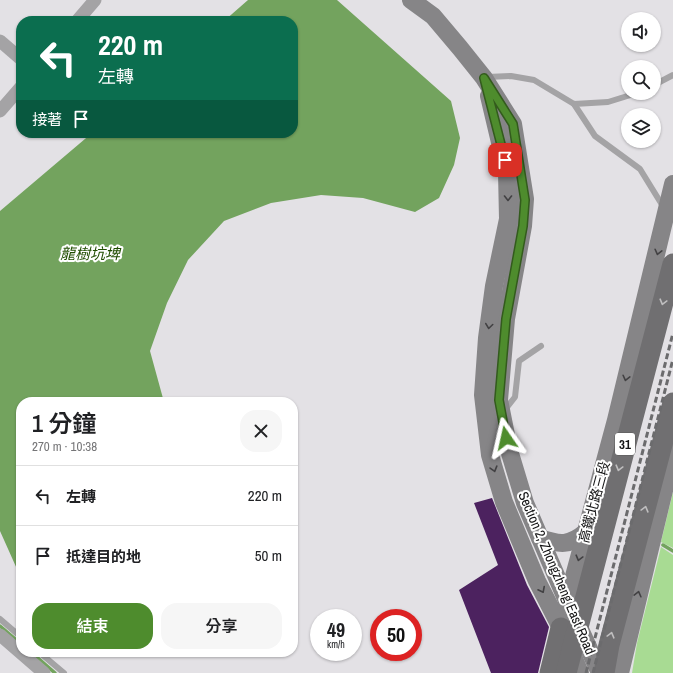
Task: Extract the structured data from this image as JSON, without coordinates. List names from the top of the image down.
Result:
{
  "streets": {
    "main road": ["31", "高鐵北路三段", "Section 2, Zhongzheng East Road"]
  },
  "crossings": [
    ["高鐵北路三段", "Section 2, Zhongzheng East Road"]
  ],
  "water": ["龍樹坑埤"],
  "page": {
    "turn": ["220 m", "左轉"],
    "then": "接著",
    "heading": ["1 分鐘", "270 m · 10:38"],
    "list": [
      {
        "name": "左轉",
        "value": "220 m"
      },
      {
        "name": "抵達目的地",
        "value": "50 m"
      }
    ],
    "buttons": ["結束", "分享"],
    "speed": "49 km/h",
    "limit": "50"
  }
}
